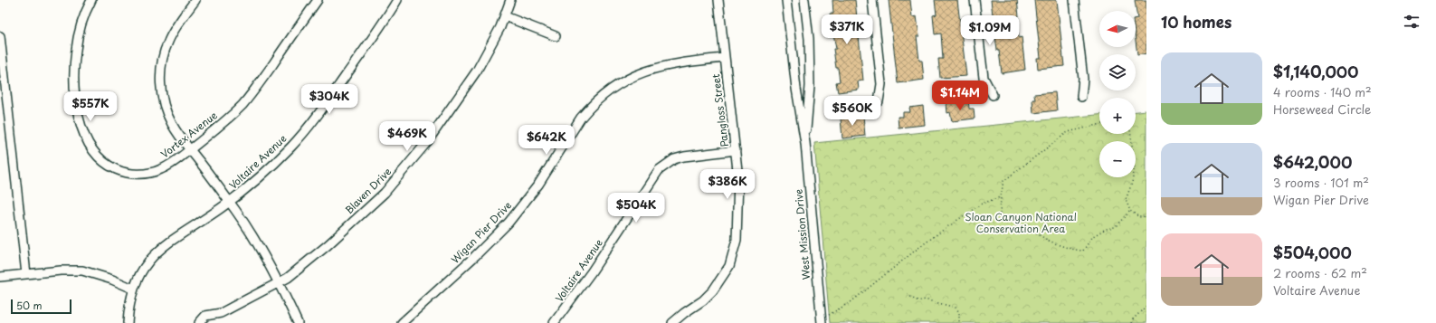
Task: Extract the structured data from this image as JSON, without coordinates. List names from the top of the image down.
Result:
{
  "streets": {
    "street": [
      "Pangloss Street",
      "Vortex Avenue",
      "Voltaire Avenue",
      "Blaven Drive",
      "Wigan Pier Drive",
      "West Mission Drive"
    ]
  },
  "crossings": [
    ["Pangloss Street", "Voltaire Avenue"],
    ["Pangloss Street", "Wigan Pier Drive"]
  ],
  "parks": ["Sloan Canyon National Conservation Area"],
  "scale_bar": "50 m",
  "north": "left",
  "page": {
    "heading": "10 homes",
    "map_buttons": ["+", "−"],
    "price": [
      "$371K",
      "$1.09M",
      "$1.14M",
      "$304K",
      "$557K",
      "$560K",
      "$469K",
      "$642K",
      "$386K",
      "$504K"
    ],
    "list": [
      {
        "name": "$1,140,000",
        "note": "4 rooms · 140 m² · Horseweed Circle"
      },
      {
        "name": "$642,000",
        "note": "3 rooms · 101 m² · Wigan Pier Drive"
      },
      {
        "name": "$504,000",
        "note": "2 rooms · 62 m² · Voltaire Avenue"
      }
    ],
    "scale": "50 m"
  }
}
